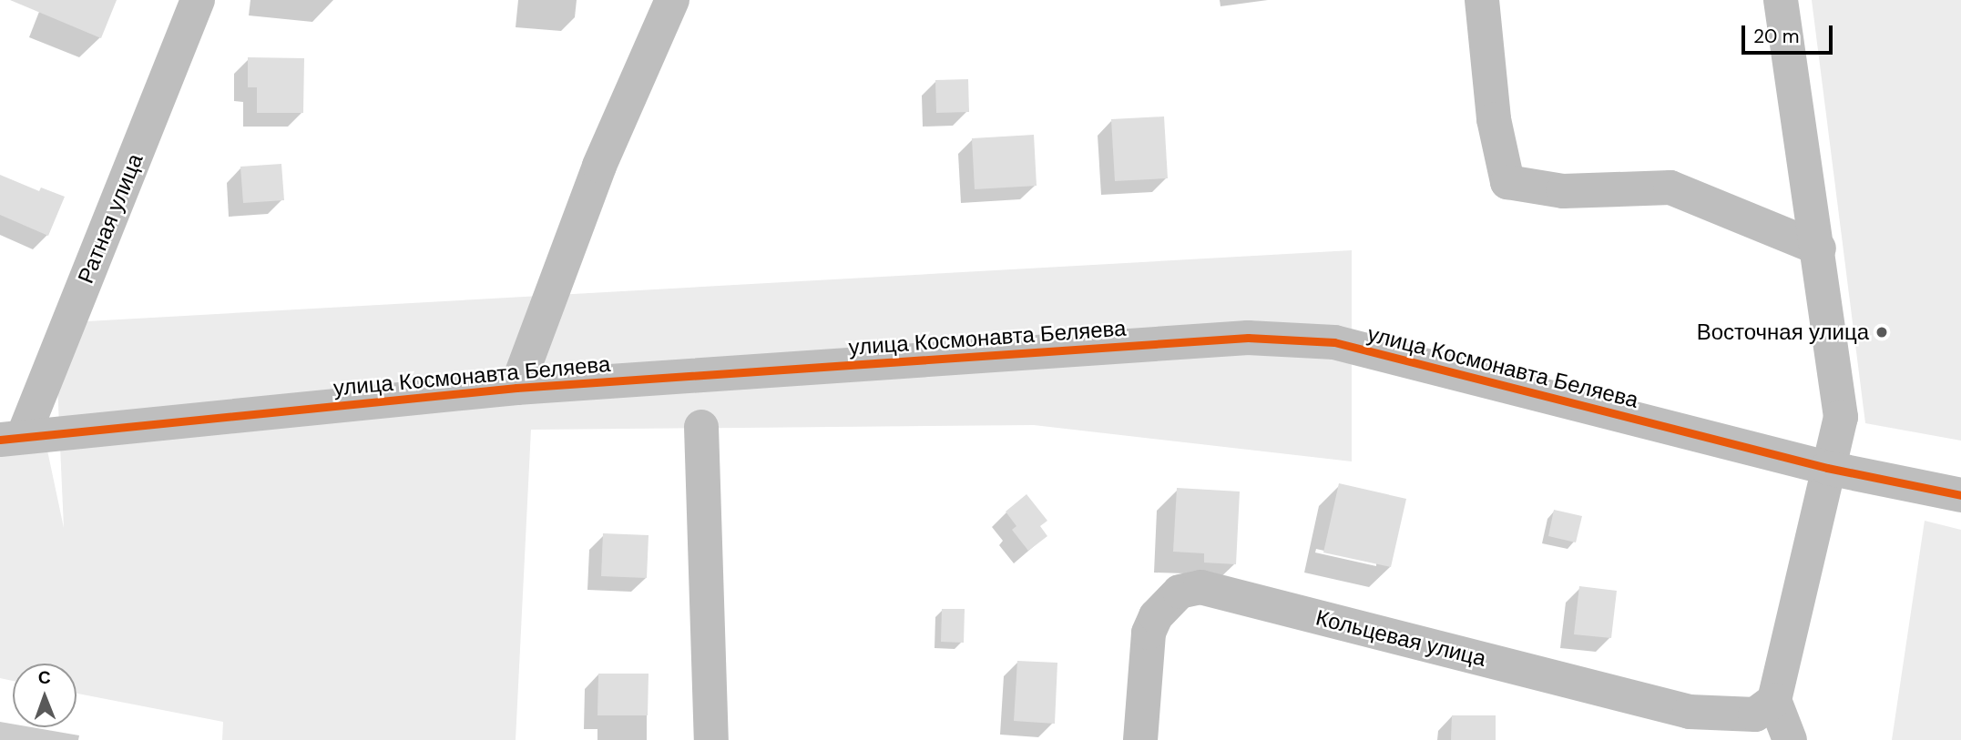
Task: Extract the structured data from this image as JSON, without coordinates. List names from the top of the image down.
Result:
{
  "streets": {
    "street": ["Ратная улица", "улица Космонавта Беляева", "Кольцевая улица"]
  },
  "crossings": [
    ["Ратная улица", "улица Космонавта Беляева"]
  ],
  "places": ["Восточная улица"],
  "scale_bar": "20 m",
  "north": "top"
}
